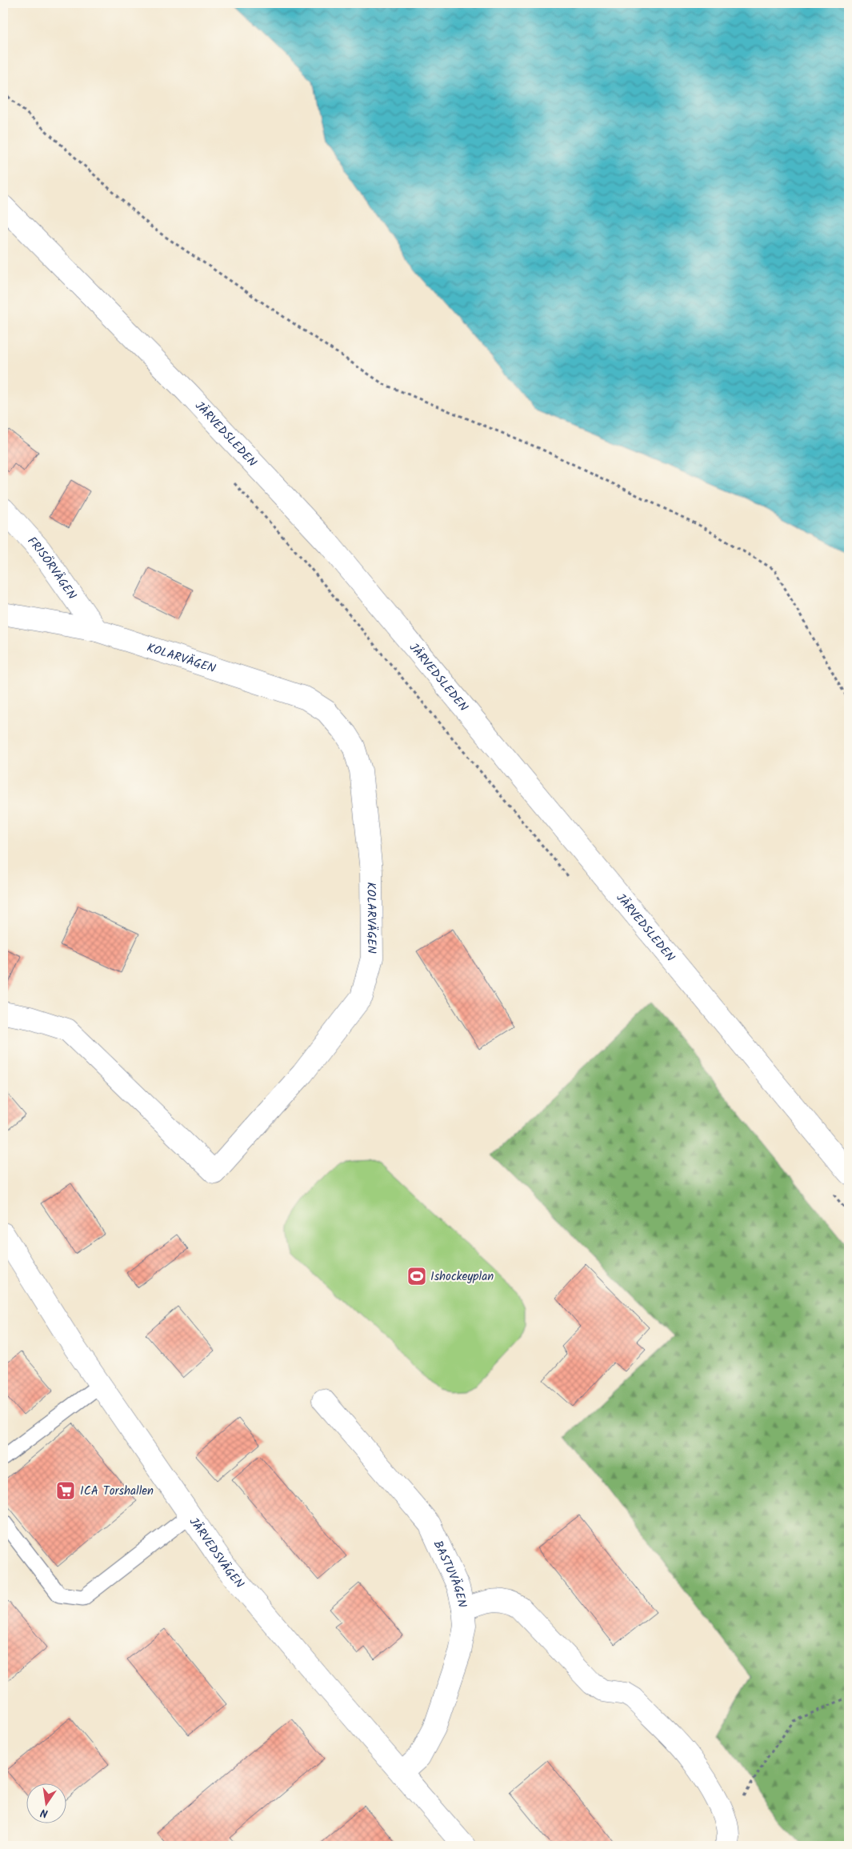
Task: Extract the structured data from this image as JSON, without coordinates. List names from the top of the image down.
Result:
{
  "streets": {
    "street": [
      "JÄRVEDSLEDEN",
      "FRISÖRVÄGEN",
      "KOLARVÄGEN",
      "JÄRVEDSVÄGEN",
      "BASTUVÄGEN"
    ]
  },
  "crossings": [
    ["FRISÖRVÄGEN", "KOLARVÄGEN"],
    ["JÄRVEDSVÄGEN", "BASTUVÄGEN"]
  ],
  "places": {
    "sports": ["Ishockeyplan"],
    "supermarket": ["ICA Torshallen"]
  },
  "north": "bottom"
}
